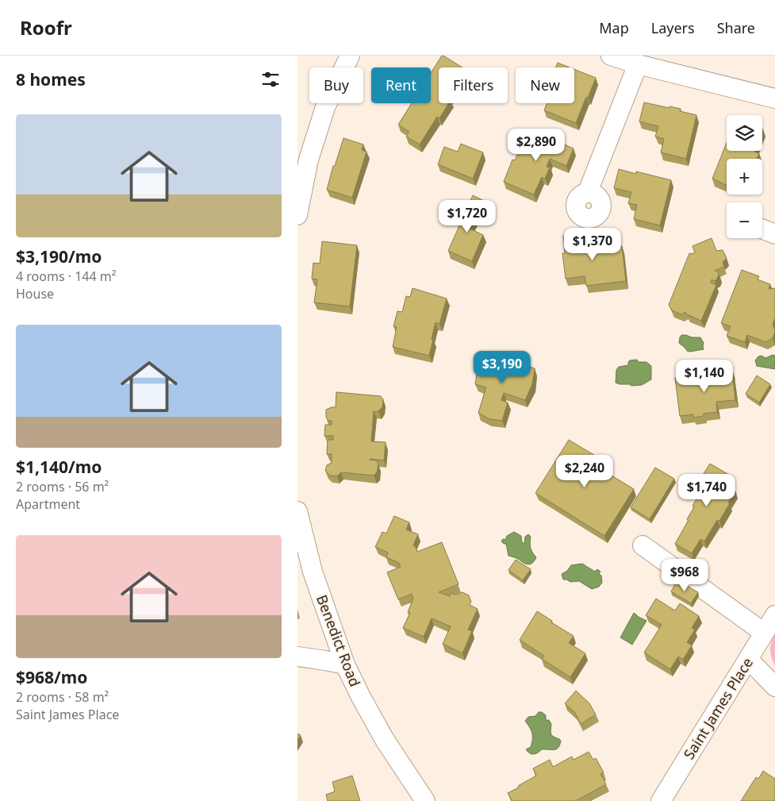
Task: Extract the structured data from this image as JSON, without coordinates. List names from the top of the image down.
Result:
{
  "streets": {
    "street": ["Benedict Road", "Saint James Place"]
  },
  "page": {
    "header": "Roofr",
    "nav": ["Map", "Layers", "Share"],
    "heading": "8 homes",
    "chip": [
      "Buy",
      "Rent",
      "Filters",
      "New"
    ],
    "list": [
      {
        "name": "$3,190/mo",
        "note": "4 rooms · 144 m² · House"
      },
      {
        "name": "$1,140/mo",
        "note": "2 rooms · 56 m² · Apartment"
      },
      {
        "name": "$968/mo",
        "note": "2 rooms · 58 m² · Saint James Place"
      }
    ],
    "map_buttons": ["+", "−"],
    "price": [
      "$2,890",
      "$1,720",
      "$1,370",
      "$3,190",
      "$1,140",
      "$2,240",
      "$1,740",
      "$968"
    ]
  }
}
